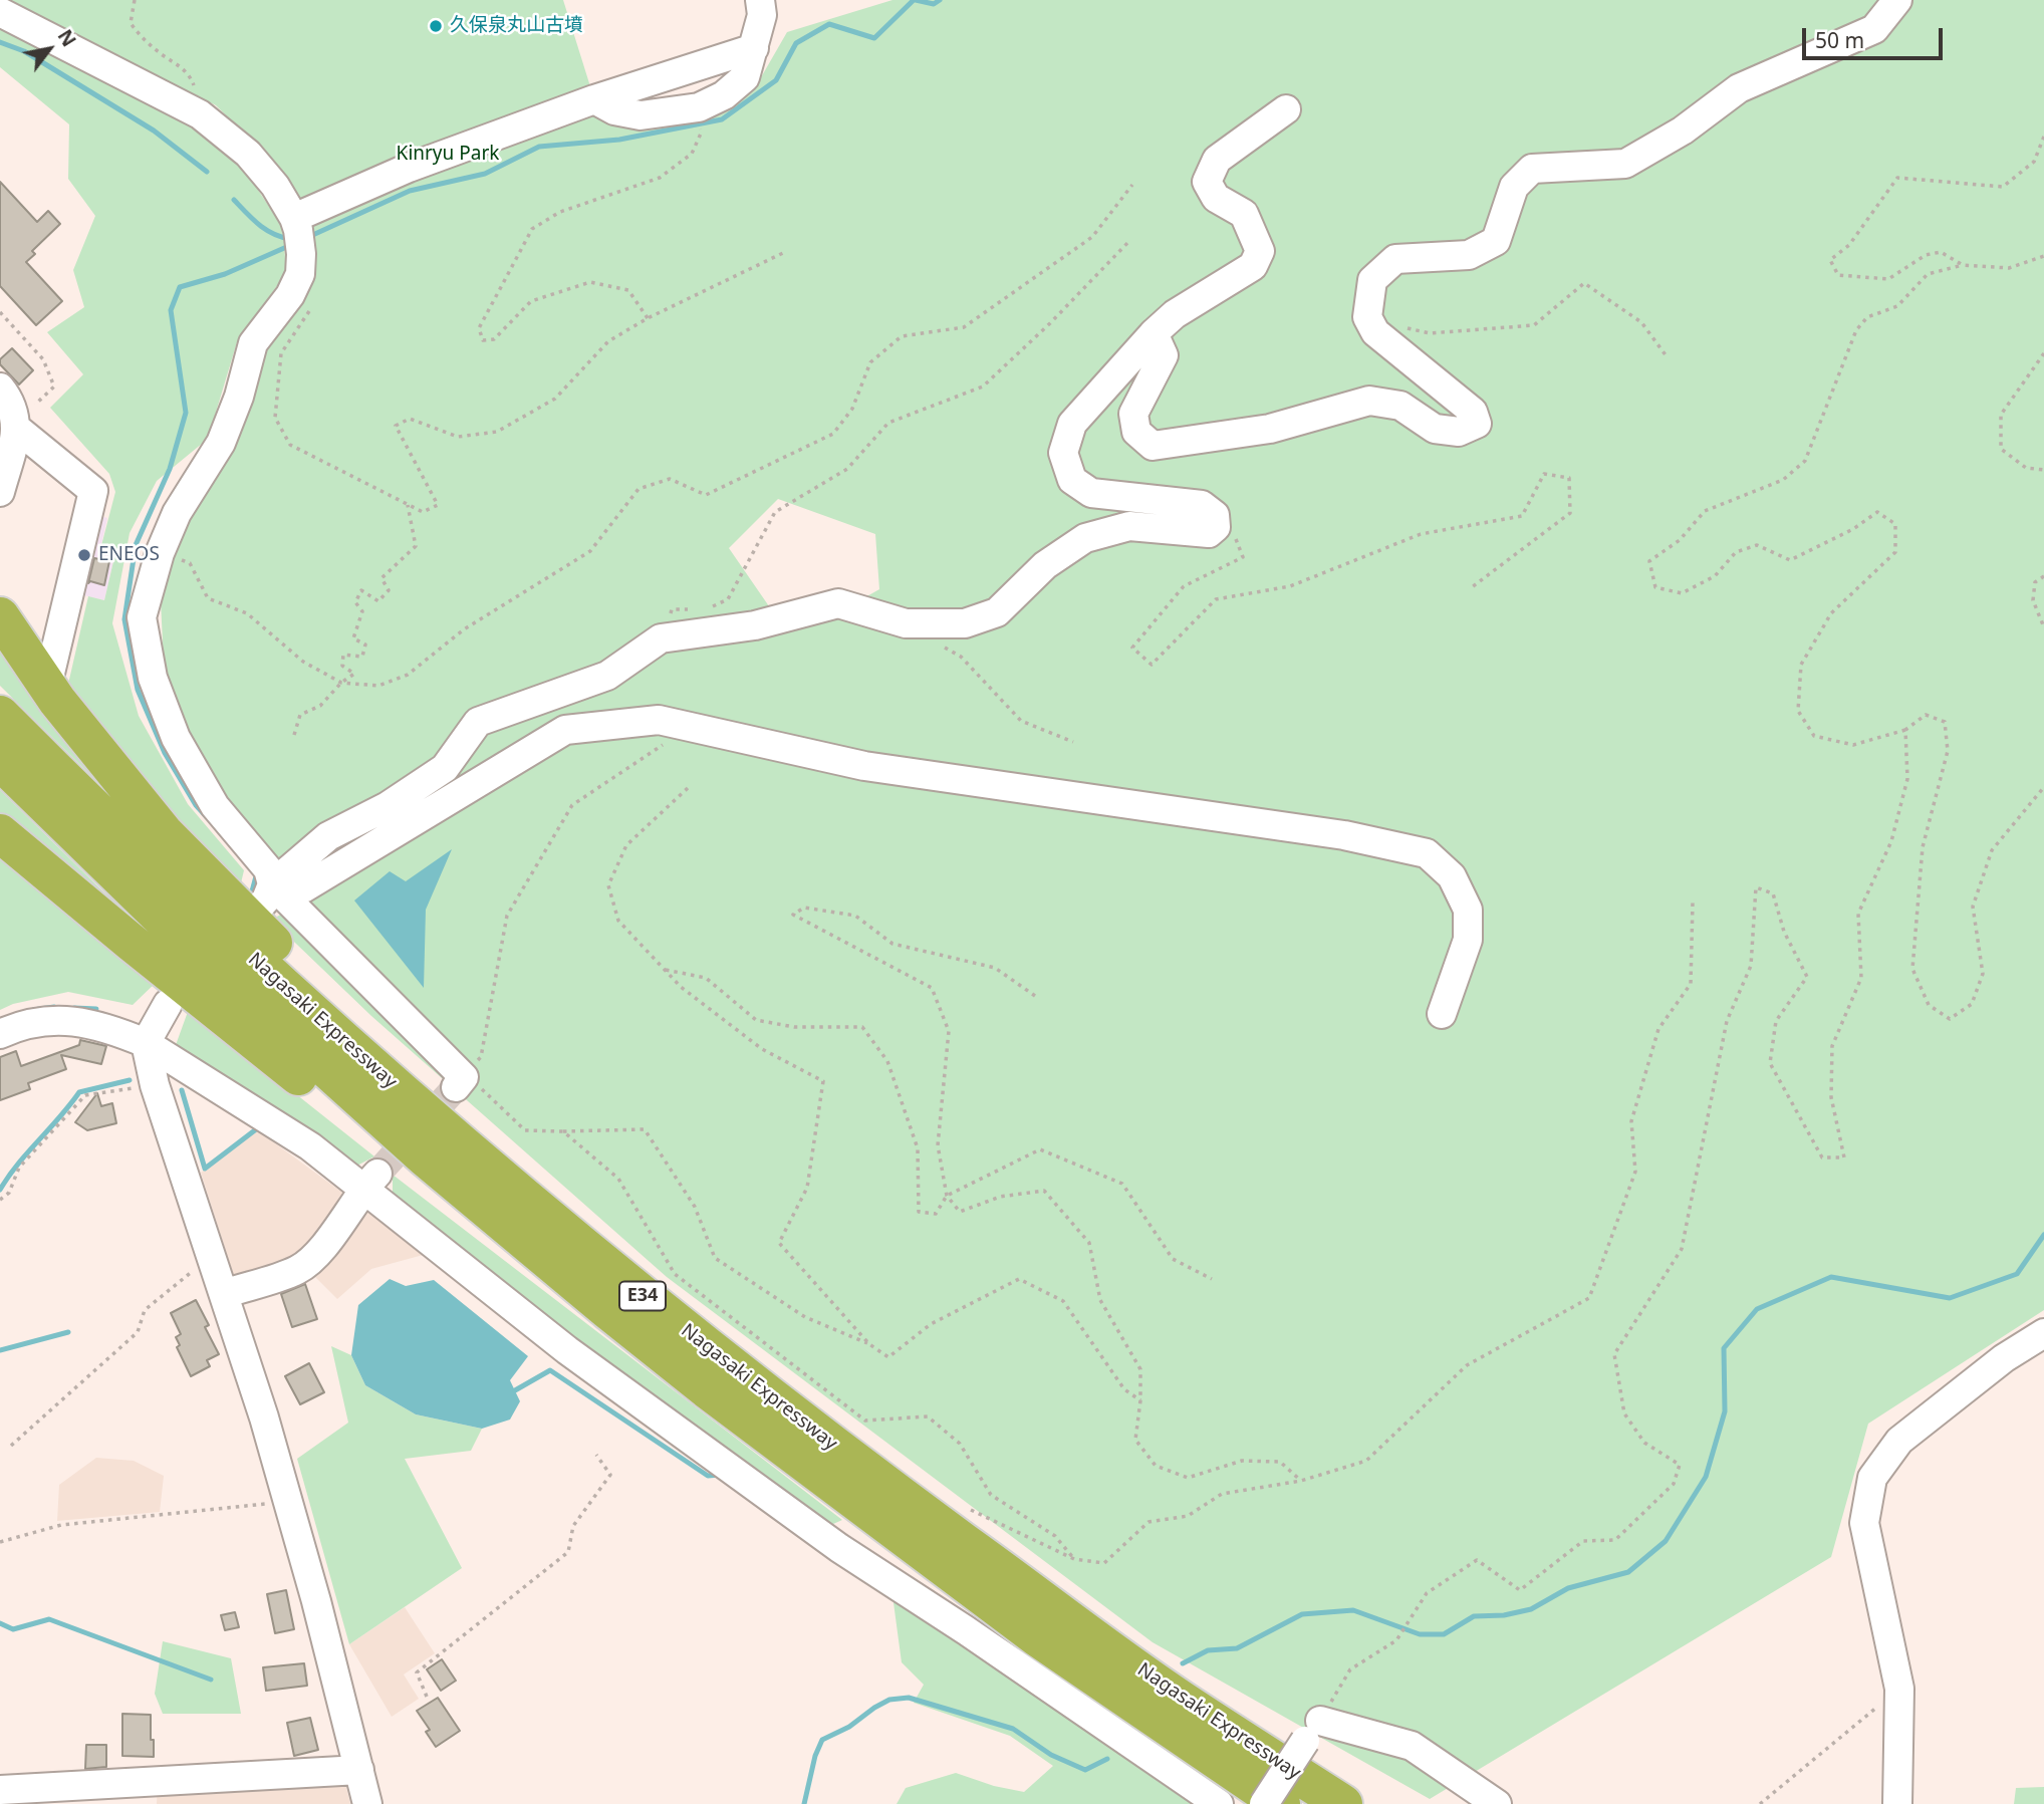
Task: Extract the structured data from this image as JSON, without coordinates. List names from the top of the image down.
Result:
{
  "streets": {
    "highway": ["Nagasaki Expressway", "E34"]
  },
  "parks": ["Kinryu Park"],
  "places": ["久保泉丸山古墳", "ENEOS"],
  "scale_bar": "50 m",
  "north": "top right"
}
